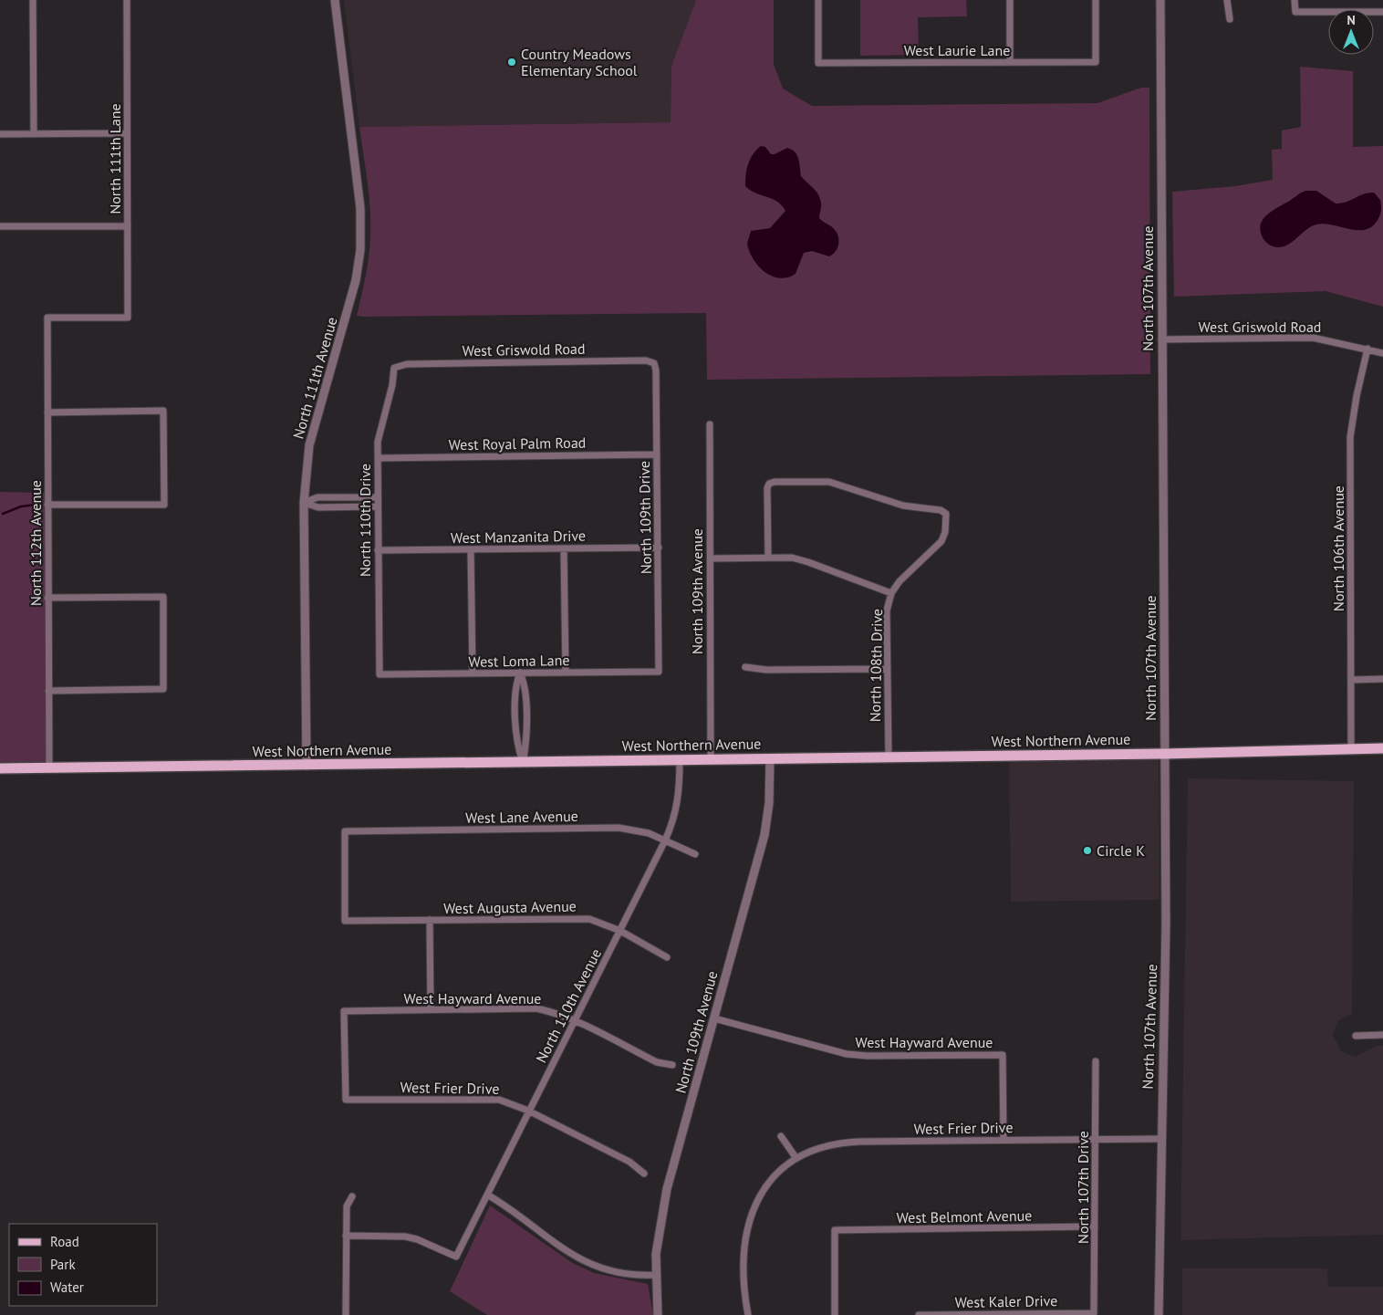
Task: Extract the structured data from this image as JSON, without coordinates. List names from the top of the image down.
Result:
{
  "streets": {
    "main road": ["West Northern Avenue"],
    "street": [
      "West Laurie Lane",
      "North 111th Lane",
      "North 107th Avenue",
      "West Griswold Road",
      "North 111th Avenue",
      "West Royal Palm Road",
      "North 109th Drive",
      "North 110th Drive",
      "West Manzanita Drive",
      "North 112th Avenue",
      "North 106th Avenue",
      "North 109th Avenue",
      "West Loma Lane",
      "North 108th Drive",
      "West Lane Avenue",
      "West Augusta Avenue",
      "West Hayward Avenue",
      "North 110th Avenue",
      "West Frier Drive",
      "North 107th Drive",
      "West Belmont Avenue",
      "West Kaler Drive"
    ]
  },
  "crossings": [
    ["North 111th Lane", "North 112th Avenue"],
    ["North 107th Avenue", "West Griswold Road"],
    ["North 107th Avenue", "West Northern Avenue"],
    ["North 107th Avenue", "West Frier Drive"],
    ["West Griswold Road", "North 109th Drive"],
    ["West Griswold Road", "North 110th Drive"],
    ["West Griswold Road", "North 106th Avenue"],
    ["North 111th Avenue", "West Northern Avenue"],
    ["West Royal Palm Road", "North 109th Drive"],
    ["West Royal Palm Road", "North 110th Drive"],
    ["North 109th Drive", "West Manzanita Drive"],
    ["North 109th Drive", "West Loma Lane"],
    ["North 110th Drive", "West Manzanita Drive"],
    ["North 110th Drive", "West Loma Lane"],
    ["North 112th Avenue", "West Northern Avenue"],
    ["North 106th Avenue", "West Northern Avenue"],
    ["North 109th Avenue", "West Northern Avenue"],
    ["North 109th Avenue", "West Hayward Avenue"],
    ["North 108th Drive", "West Northern Avenue"],
    ["West Northern Avenue", "North 110th Avenue"],
    ["West Lane Avenue", "West Augusta Avenue"],
    ["West Lane Avenue", "North 110th Avenue"],
    ["West Augusta Avenue", "North 110th Avenue"],
    ["West Hayward Avenue", "North 110th Avenue"],
    ["West Hayward Avenue", "West Frier Drive"],
    ["North 110th Avenue", "West Frier Drive"],
    ["West Frier Drive", "North 107th Drive"],
    ["North 107th Drive", "West Belmont Avenue"],
    ["North 107th Drive", "West Kaler Drive"]
  ],
  "places": ["Country Meadows Elementary School", "Circle K"],
  "legend": ["Road", "Park", "Water"],
  "north": "top"
}
